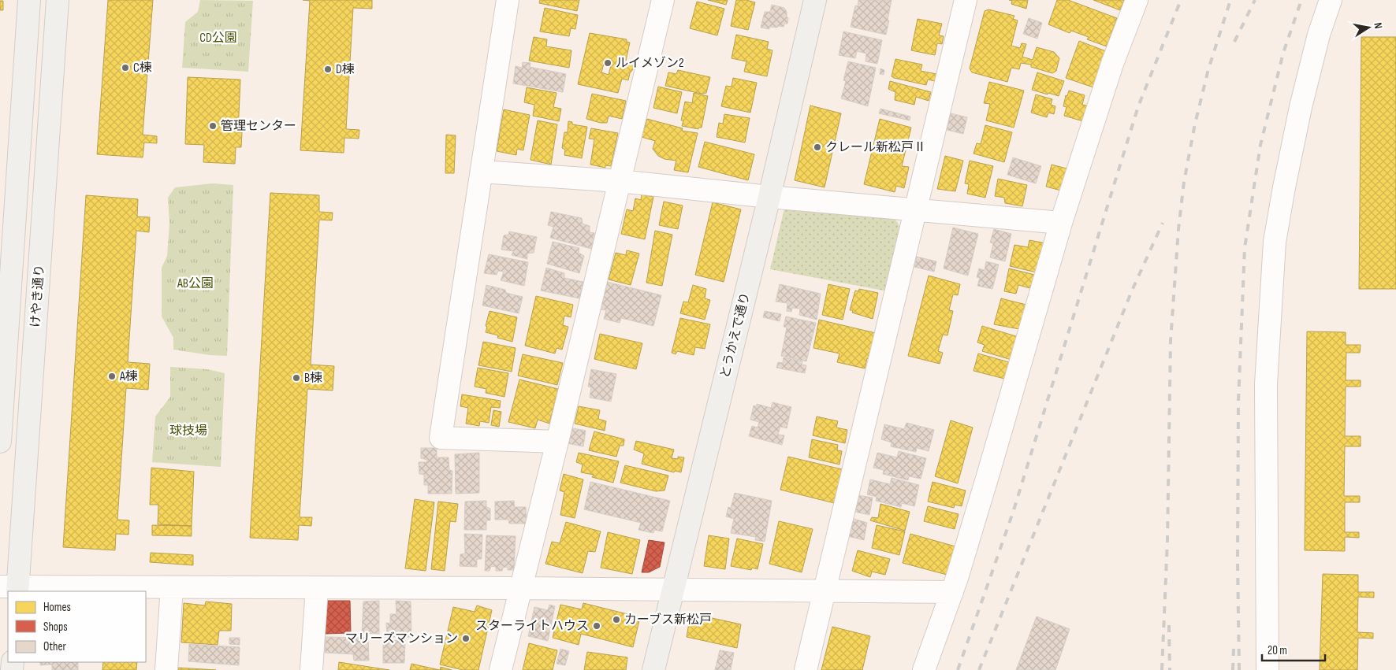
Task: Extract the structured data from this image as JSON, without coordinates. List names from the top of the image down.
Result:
{
  "streets": {
    "street": ["けやき通り", "とうかえで通り"]
  },
  "parks": ["CD公園", "AB公園", "球技場"],
  "places": [
    "ルイメゾン2",
    "C棟",
    "D棟",
    "管理センター",
    "クレール新松戸Ⅱ",
    "A棟",
    "B棟",
    "カーブス新松戸",
    "スターライトハウス",
    "マリーズマンション"
  ],
  "legend": ["Homes", "Shops", "Other"],
  "scale_bar": "20 m",
  "north": "right"
}
